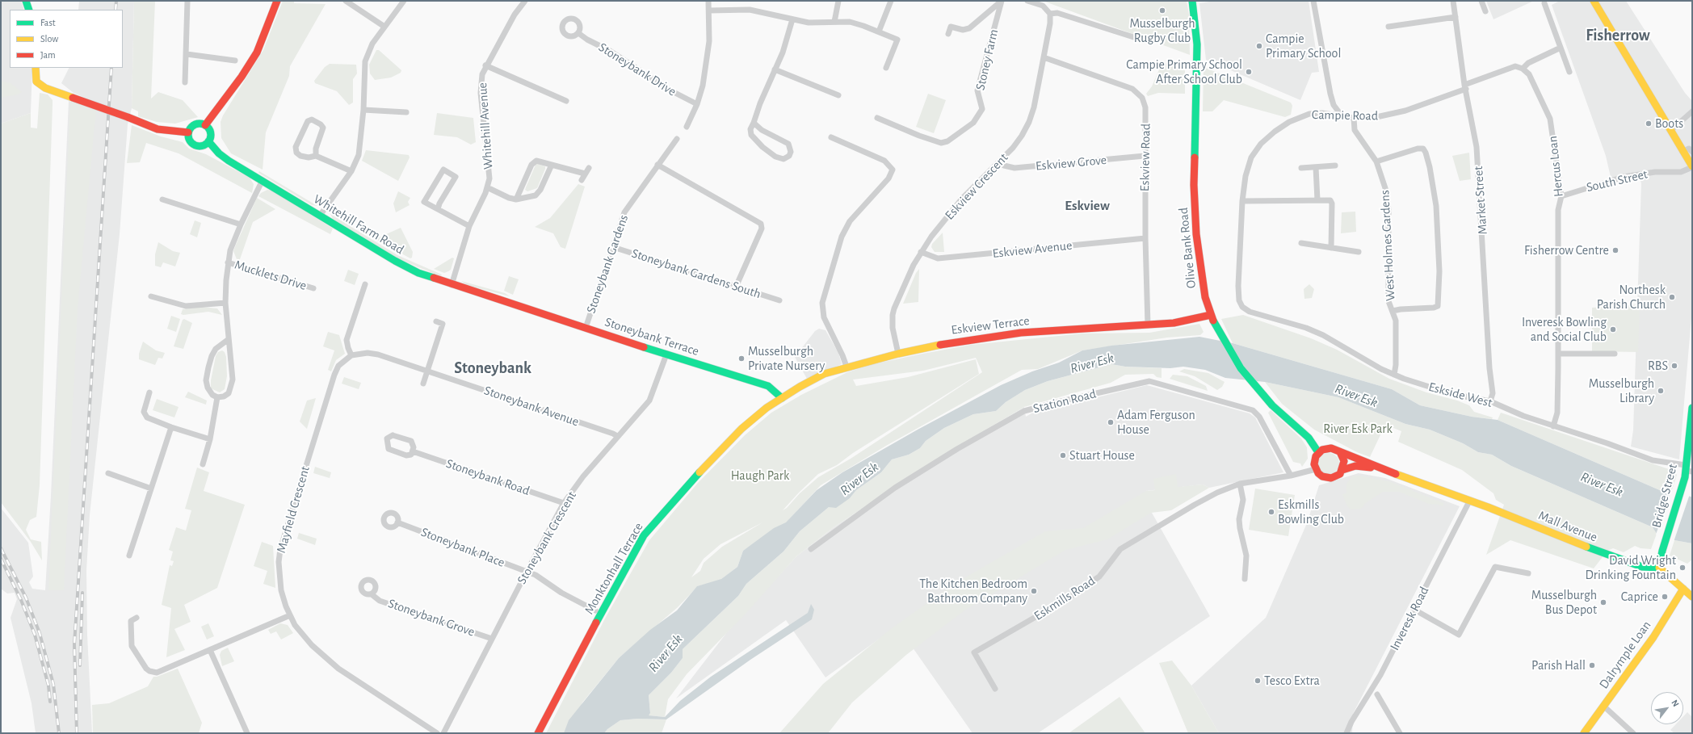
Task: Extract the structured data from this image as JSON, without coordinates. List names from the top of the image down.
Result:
{
  "streets": {
    "main road": [
      "Whitehill Farm Road",
      "Olive Bank Road",
      "Eskview Terrace",
      "Stoneybank Terrace",
      "Bridge Street",
      "Mall Avenue",
      "Monktonhall Terrace",
      "Dalrymple Loan"
    ],
    "street": [
      "Stoney Farm",
      "Stoneybank Drive",
      "Campie Road",
      "Whitehill Avenue",
      "Eskview Road",
      "Eskview Grove",
      "Hercus Loan",
      "South Street",
      "Eskview Crescent",
      "Market Street",
      "West Holmes Gardens",
      "Eskview Avenue",
      "Stoneybank Gardens",
      "Stoneybank Gardens South",
      "Mucklets Drive",
      "Eskside West",
      "Station Road",
      "Stoneybank Avenue",
      "Stoneybank Road",
      "Mayfield Crescent",
      "Stoneybank Crescent",
      "Stoneybank Place",
      "Eskmills Road",
      "Stoneybank Grove",
      "Inveresk Road"
    ]
  },
  "crossings": [
    ["Campie Road", "Hercus Loan"],
    ["Campie Road", "Market Street"],
    ["Campie Road", "West Holmes Gardens"],
    ["Campie Road", "Eskside West"],
    ["Whitehill Avenue", "Whitehill Farm Road"],
    ["Eskview Road", "Eskview Grove"],
    ["Eskview Road", "Eskview Crescent"],
    ["Eskview Road", "Eskview Avenue"],
    ["Eskview Road", "Eskview Terrace"],
    ["Eskview Grove", "Eskview Crescent"],
    ["Hercus Loan", "South Street"],
    ["Hercus Loan", "Eskside West"],
    ["Eskview Crescent", "Eskview Avenue"],
    ["Eskview Crescent", "Eskview Terrace"],
    ["Market Street", "Eskside West"],
    ["Whitehill Farm Road", "Stoneybank Terrace"],
    ["West Holmes Gardens", "Eskside West"],
    ["Olive Bank Road", "Eskview Terrace"],
    ["Stoneybank Gardens", "Stoneybank Gardens South"],
    ["Stoneybank Gardens", "Stoneybank Terrace"],
    ["Eskview Terrace", "Stoneybank Terrace"],
    ["Eskview Terrace", "Monktonhall Terrace"],
    ["Stoneybank Terrace", "Stoneybank Crescent"],
    ["Stoneybank Terrace", "Monktonhall Terrace"],
    ["Eskside West", "Bridge Street"],
    ["Station Road", "Eskmills Road"],
    ["Stoneybank Avenue", "Mayfield Crescent"],
    ["Stoneybank Avenue", "Stoneybank Crescent"],
    ["Stoneybank Road", "Stoneybank Crescent"],
    ["Bridge Street", "Mall Avenue"],
    ["Mall Avenue", "Inveresk Road"],
    ["Stoneybank Crescent", "Stoneybank Place"],
    ["Stoneybank Crescent", "Stoneybank Grove"]
  ],
  "districts": ["Fisherrow", "Eskview", "Stoneybank"],
  "water": ["River Esk"],
  "parks": ["River Esk Park", "Haugh Park"],
  "places": [
    "Musselburgh Rugby Club",
    "Campie Primary School",
    "Campie Primary School After School Club",
    "Boots",
    "Fisherrow Centre",
    "Northesk Parish Church",
    "Inveresk Bowling and Social Club",
    "Musselburgh Private Nursery",
    "RBS",
    "Musselburgh Library",
    "Adam Ferguson House",
    "Stuart House",
    "Eskmills Bowling Club",
    "David Wright Drinking Fountain",
    "The Kitchen Bedroom Bathroom Company",
    "Caprice",
    "Musselburgh Bus Depot",
    "Parish Hall",
    "Tesco Extra"
  ],
  "legend": ["Fast", "Slow", "Jam"],
  "north": "top right"
}
